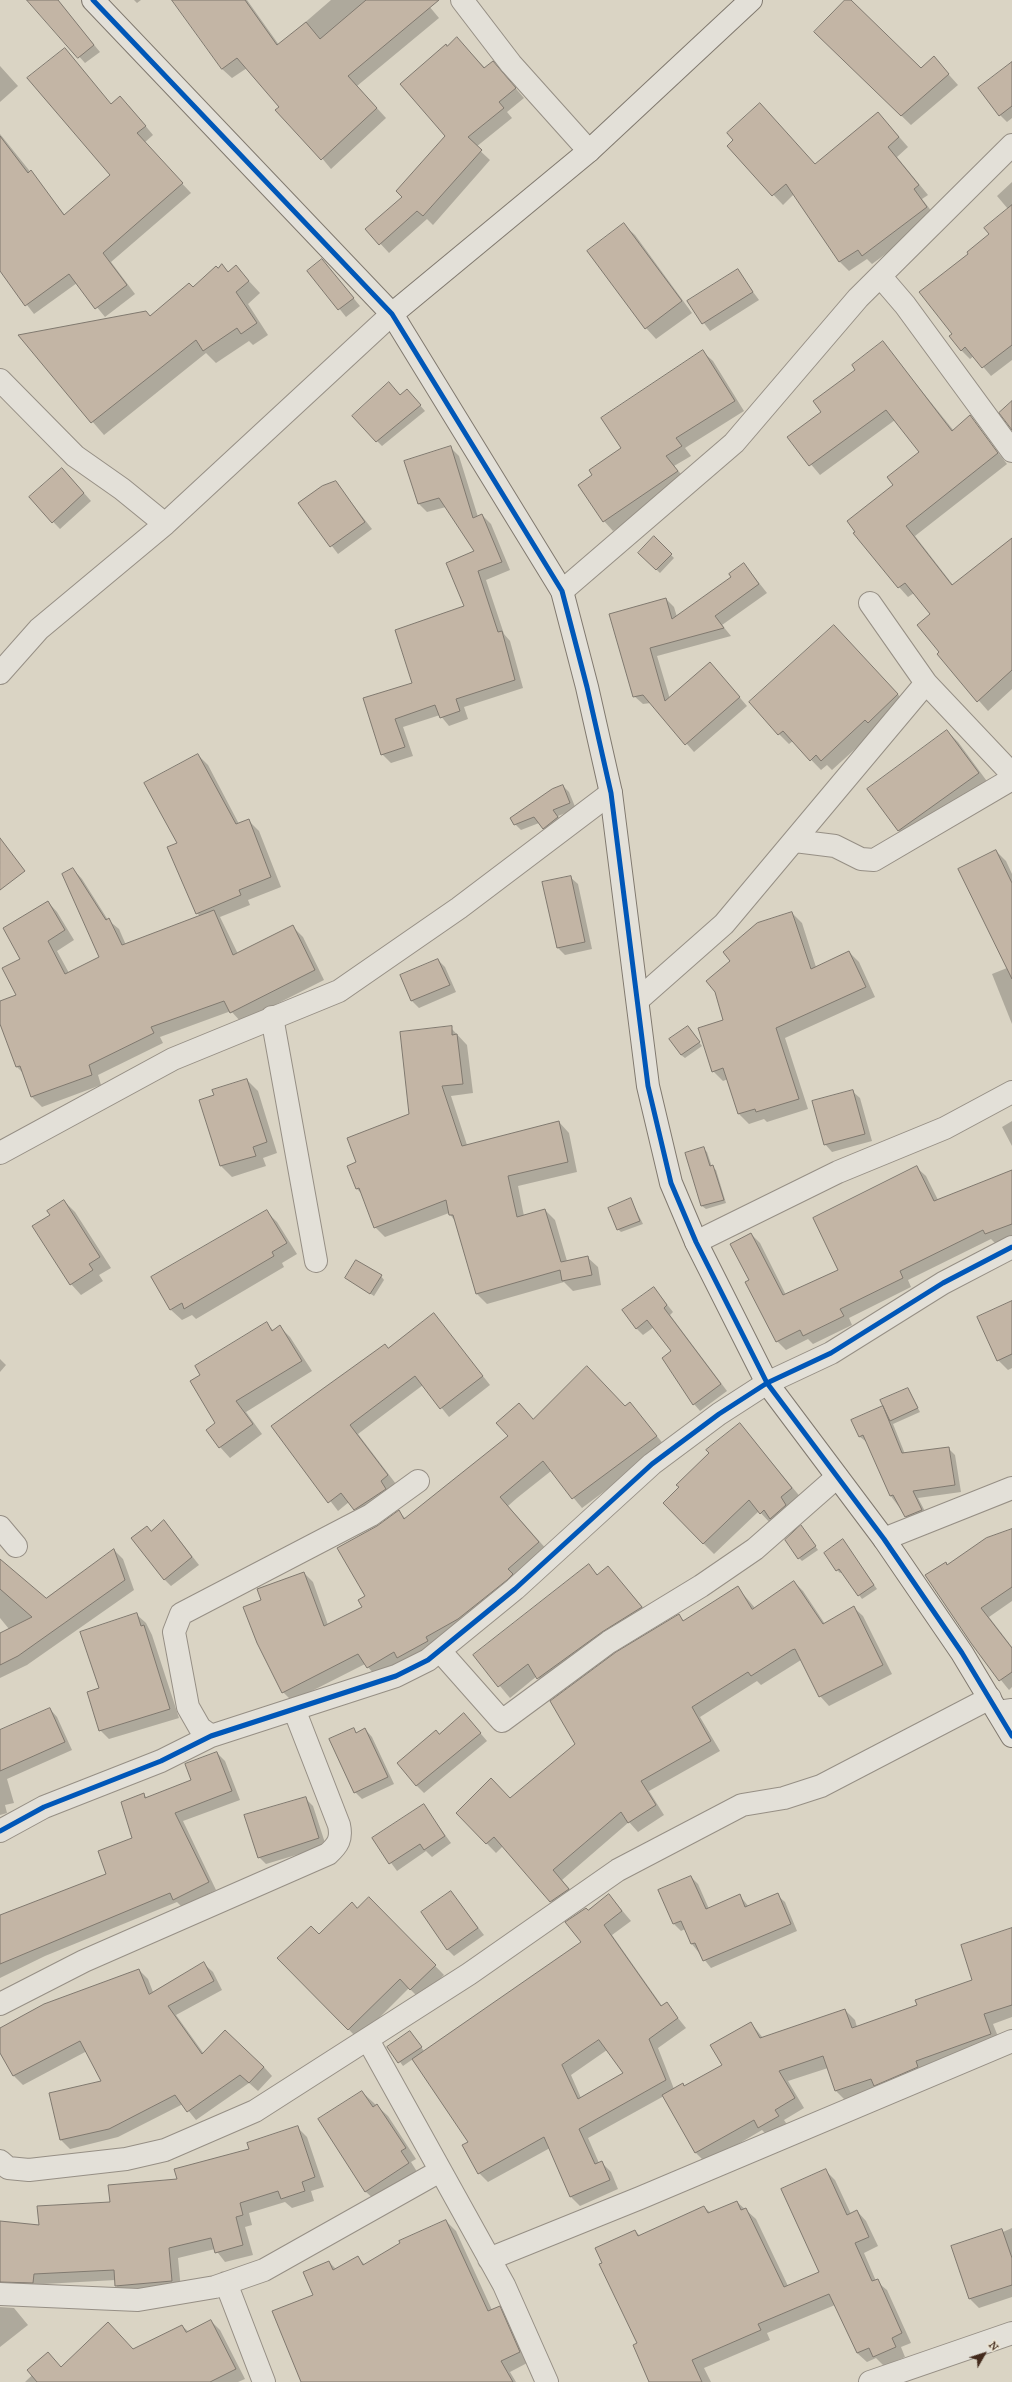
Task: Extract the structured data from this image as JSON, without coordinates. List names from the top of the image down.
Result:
{
  "north": "top right"
}
